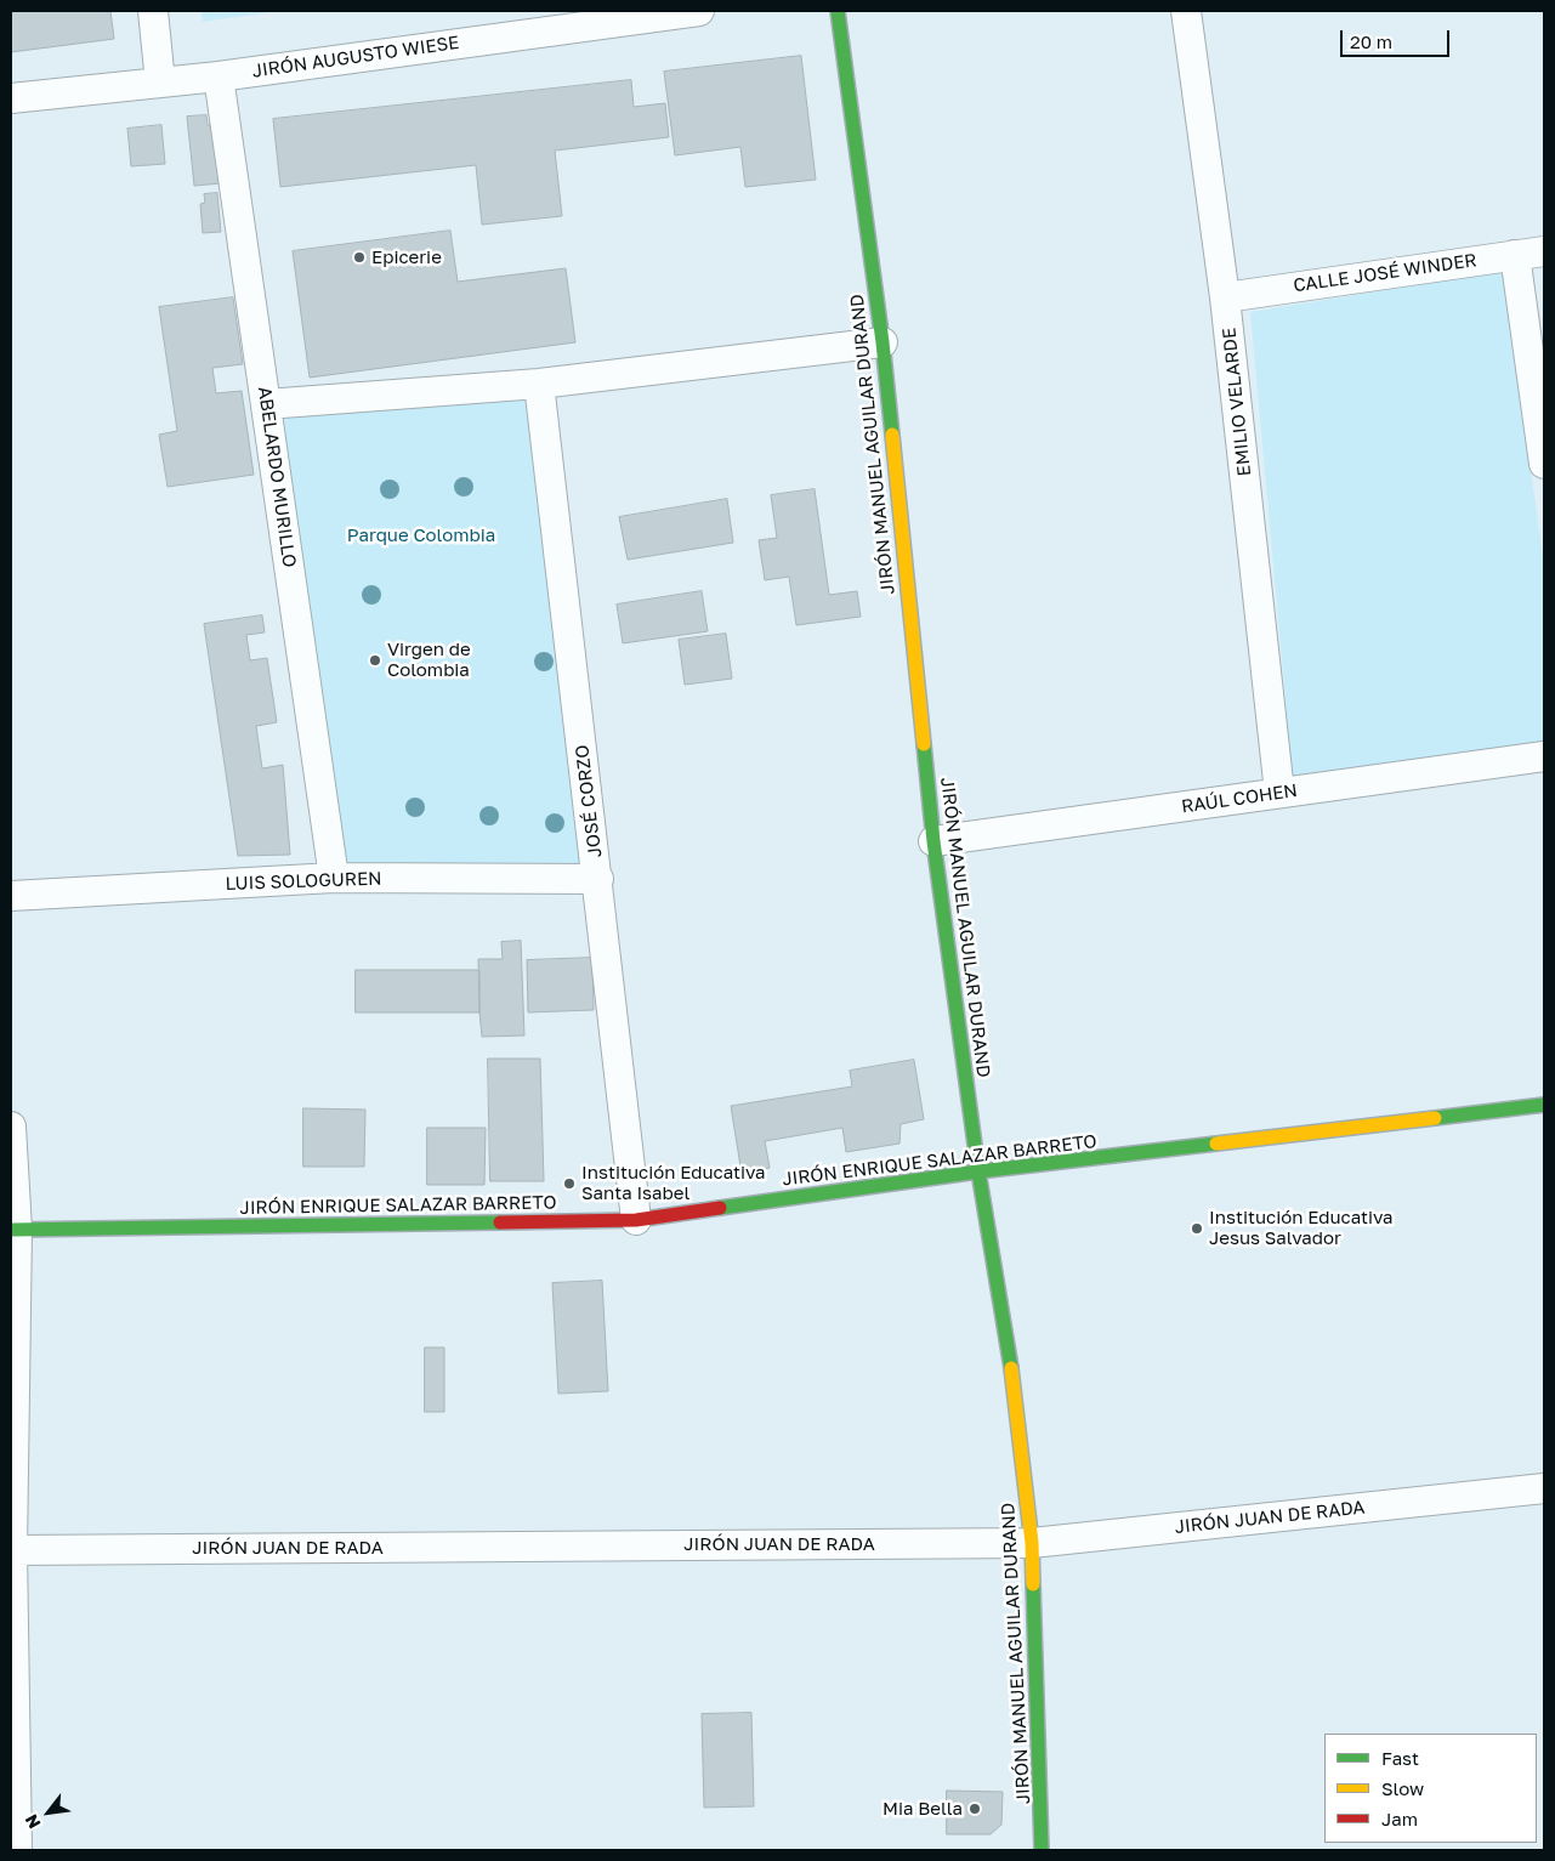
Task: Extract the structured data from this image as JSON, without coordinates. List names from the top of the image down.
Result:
{
  "streets": {
    "street": [
      "JIRÓN AUGUSTO WIESE",
      "CALLE JOSÉ WINDER",
      "EMILIO VELARDE",
      "JIRÓN MANUEL AGUILAR DURAND",
      "ABELARDO MURILLO",
      "RAÚL COHEN",
      "JOSÉ CORZO",
      "LUIS SOLOGUREN",
      "JIRÓN ENRIQUE SALAZAR BARRETO",
      "JIRÓN JUAN DE RADA"
    ]
  },
  "crossings": [
    ["JIRÓN AUGUSTO WIESE", "ABELARDO MURILLO"],
    ["CALLE JOSÉ WINDER", "EMILIO VELARDE"],
    ["EMILIO VELARDE", "RAÚL COHEN"],
    ["JIRÓN MANUEL AGUILAR DURAND", "RAÚL COHEN"],
    ["JIRÓN MANUEL AGUILAR DURAND", "JIRÓN ENRIQUE SALAZAR BARRETO"],
    ["JIRÓN MANUEL AGUILAR DURAND", "JIRÓN JUAN DE RADA"],
    ["ABELARDO MURILLO", "LUIS SOLOGUREN"],
    ["JOSÉ CORZO", "LUIS SOLOGUREN"],
    ["JOSÉ CORZO", "JIRÓN ENRIQUE SALAZAR BARRETO"]
  ],
  "parks": ["Parque Colombia"],
  "places": [
    "Epicerie",
    "Virgen de Colombia",
    "Institución Educativa Santa Isabel",
    "Institución Educativa Jesus Salvador",
    "Mia Bella"
  ],
  "legend": ["Fast", "Slow", "Jam"],
  "scale_bar": "20 m",
  "north": "bottom left"
}
